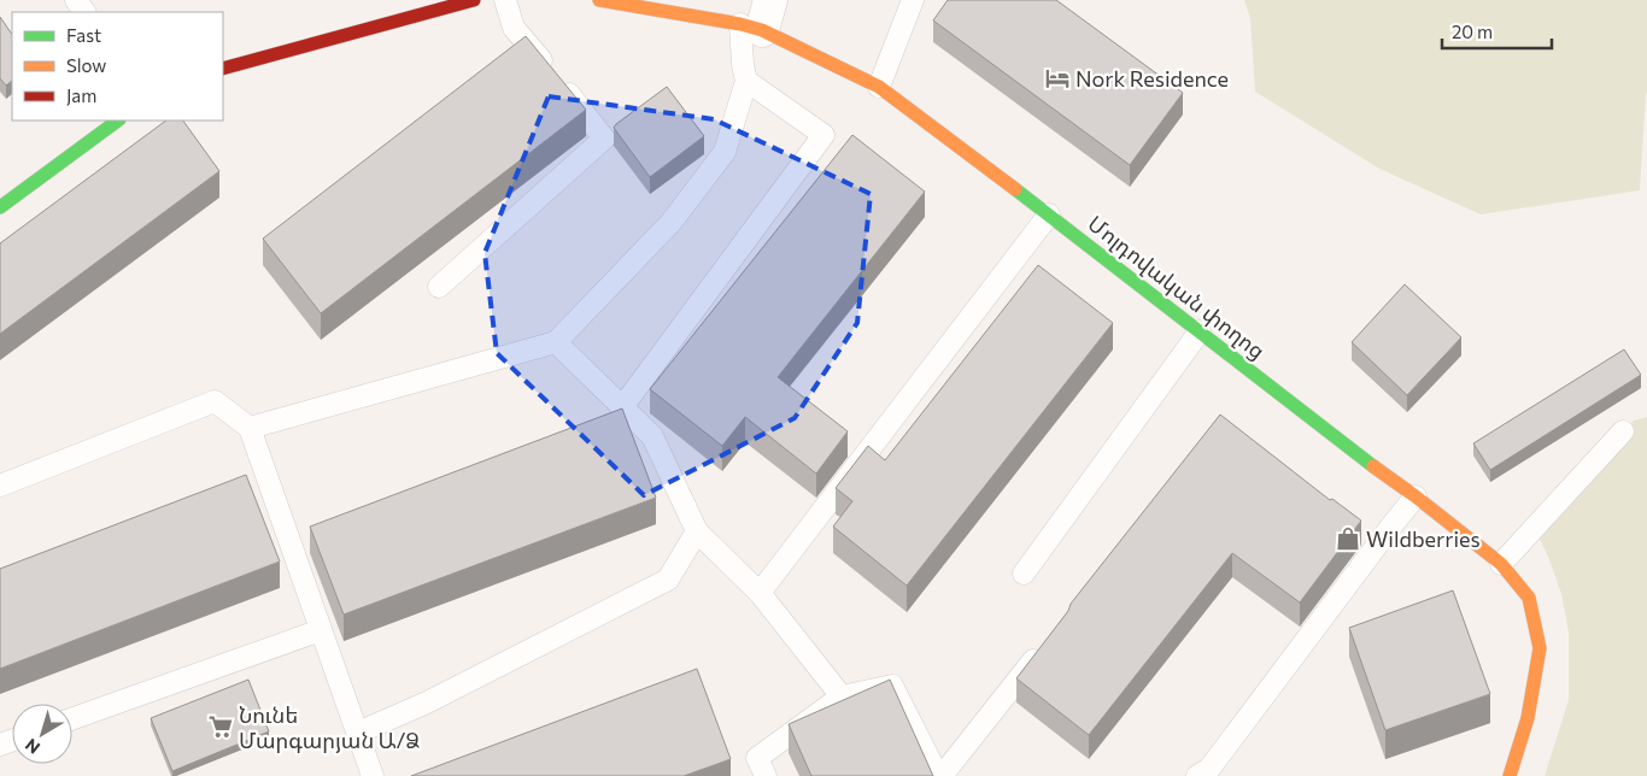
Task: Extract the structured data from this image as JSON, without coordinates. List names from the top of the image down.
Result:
{
  "streets": {
    "street": ["Մոլդովական փողոց"]
  },
  "places": {
    "hotel": ["Nork Residence"],
    "shop": ["Wildberries"],
    "supermarket": ["Նունե Մարգարյան Ա/Ձ"]
  },
  "legend": ["Fast", "Slow", "Jam"],
  "scale_bar": "20 m",
  "north": "bottom left"
}
